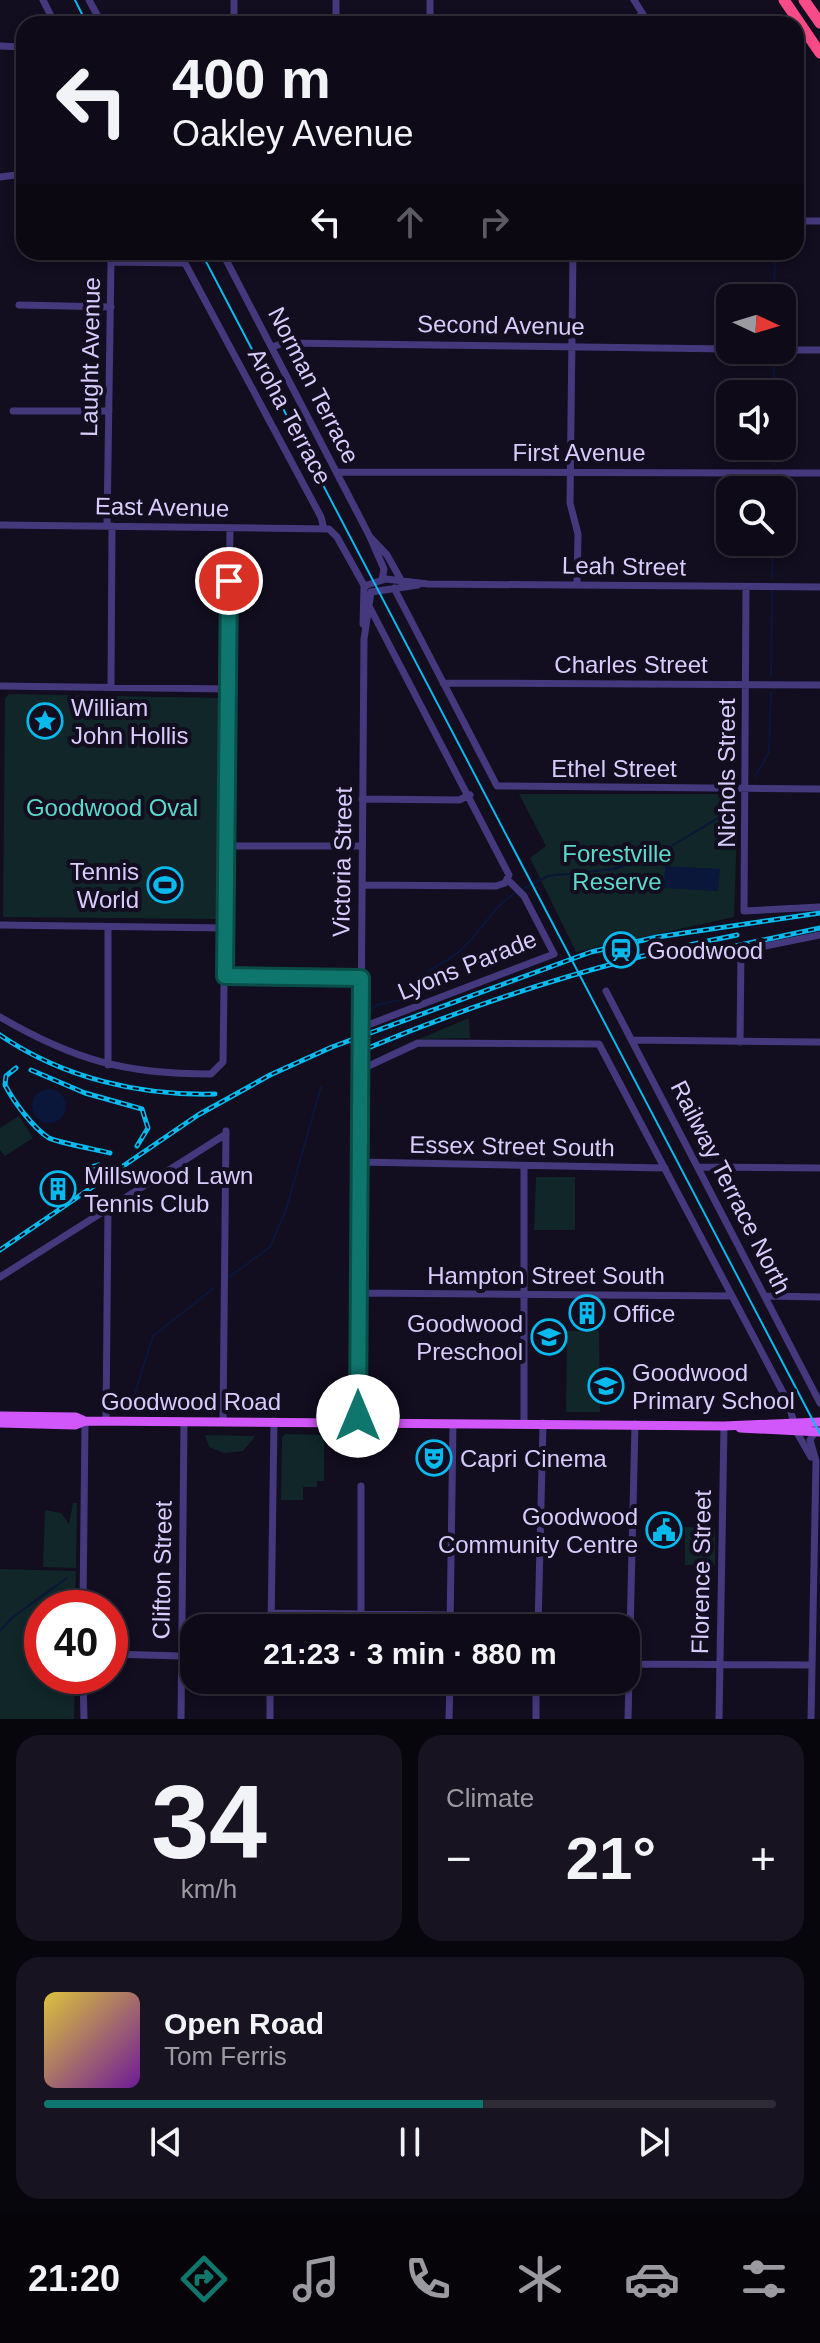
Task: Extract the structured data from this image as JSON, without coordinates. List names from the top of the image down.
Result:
{
  "streets": {
    "main road": ["Goodwood Road"],
    "street": [
      "Second Avenue",
      "Laught Avenue",
      "Norman Terrace",
      "Aroha Terrace",
      "First Avenue",
      "East Avenue",
      "Leah Street",
      "Charles Street",
      "Ethel Street",
      "Nichols Street",
      "Victoria Street",
      "Lyons Parade",
      "Essex Street South",
      "Railway Terrace North",
      "Hampton Street South",
      "Clifton Street",
      "Florence Street"
    ]
  },
  "crossings": [
    ["Second Avenue", "Norman Terrace"],
    ["Laught Avenue", "Aroha Terrace"],
    ["Laught Avenue", "East Avenue"],
    ["Norman Terrace", "First Avenue"],
    ["Norman Terrace", "Leah Street"],
    ["Aroha Terrace", "East Avenue"],
    ["Aroha Terrace", "Leah Street"],
    ["Aroha Terrace", "Victoria Street"],
    ["Leah Street", "Nichols Street"],
    ["Leah Street", "Victoria Street"],
    ["Charles Street", "Ethel Street"],
    ["Charles Street", "Nichols Street"],
    ["Ethel Street", "Nichols Street"],
    ["Victoria Street", "Lyons Parade"],
    ["Victoria Street", "Essex Street South"],
    ["Victoria Street", "Hampton Street South"],
    ["Victoria Street", "Goodwood Road"],
    ["Goodwood Road", "Clifton Street"],
    ["Goodwood Road", "Florence Street"]
  ],
  "parks": ["Goodwood Oval", "Forestville Reserve"],
  "places": {
    "place": ["William John Hollis"],
    "sports": ["Tennis World"],
    "station": ["Goodwood"],
    "building": ["Millswood Lawn Tennis Club", "Office"],
    "school or university": ["Goodwood Preschool", "Goodwood Primary School"],
    "theatre": ["Capri Cinema"],
    "public building": ["Goodwood Community Centre"]
  },
  "north": "right",
  "page": {
    "turn": ["400 m", "Oakley Avenue"],
    "limit": "40",
    "trip": "21:23 · 3 min · 880 m",
    "tile": [
      ["34", "km/h"],
      "Climate"
    ],
    "heat": ["−", "21°", "+"],
    "song": ["Open Road", "Tom Ferris"],
    "tabs": "21:20"
  }
}
